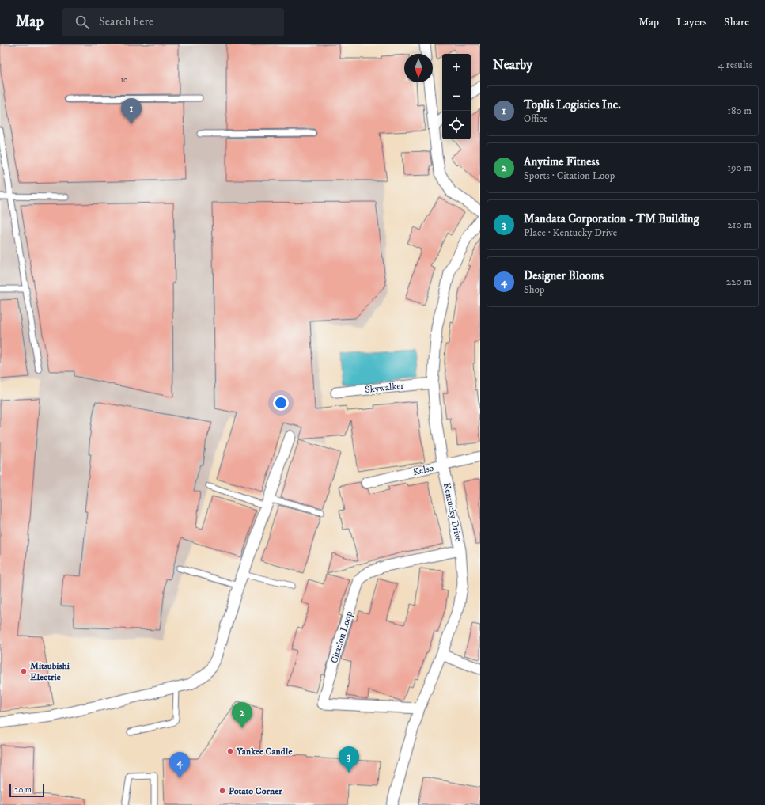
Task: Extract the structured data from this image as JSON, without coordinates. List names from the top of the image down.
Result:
{
  "streets": {
    "street": [
      "Skywalker",
      "Kelso",
      "Kentucky Drive",
      "Citation Loop"
    ]
  },
  "crossings": [
    ["Skywalker", "Kentucky Drive"],
    ["Kelso", "Kentucky Drive"],
    ["Kentucky Drive", "Citation Loop"]
  ],
  "places": ["Mitsubishi Electric", "Yankee Candle", "Potato Corner"],
  "house_numbers": ["10"],
  "scale_bar": "20 m",
  "north": "bottom",
  "page": {
    "header": "Map",
    "search": "Search here",
    "nav": ["Map", "Layers", "Share"],
    "heading": ["Nearby", "4 results"],
    "map_buttons": ["+", "−"],
    "list": [
      {
        "mark": "1",
        "name": "Toplis Logistics Inc.",
        "note": "Office",
        "value": "180 m"
      },
      {
        "mark": "2",
        "name": "Anytime Fitness",
        "note": "Sports · Citation Loop",
        "value": "190 m"
      },
      {
        "mark": "3",
        "name": "Mandata Corporation - TM Building",
        "note": "Place · Kentucky Drive",
        "value": "210 m"
      },
      {
        "mark": "4",
        "name": "Designer Blooms",
        "note": "Shop",
        "value": "220 m"
      }
    ],
    "pins": [
      "1",
      "2",
      "3",
      "4"
    ],
    "scale": "20 m"
  }
}
